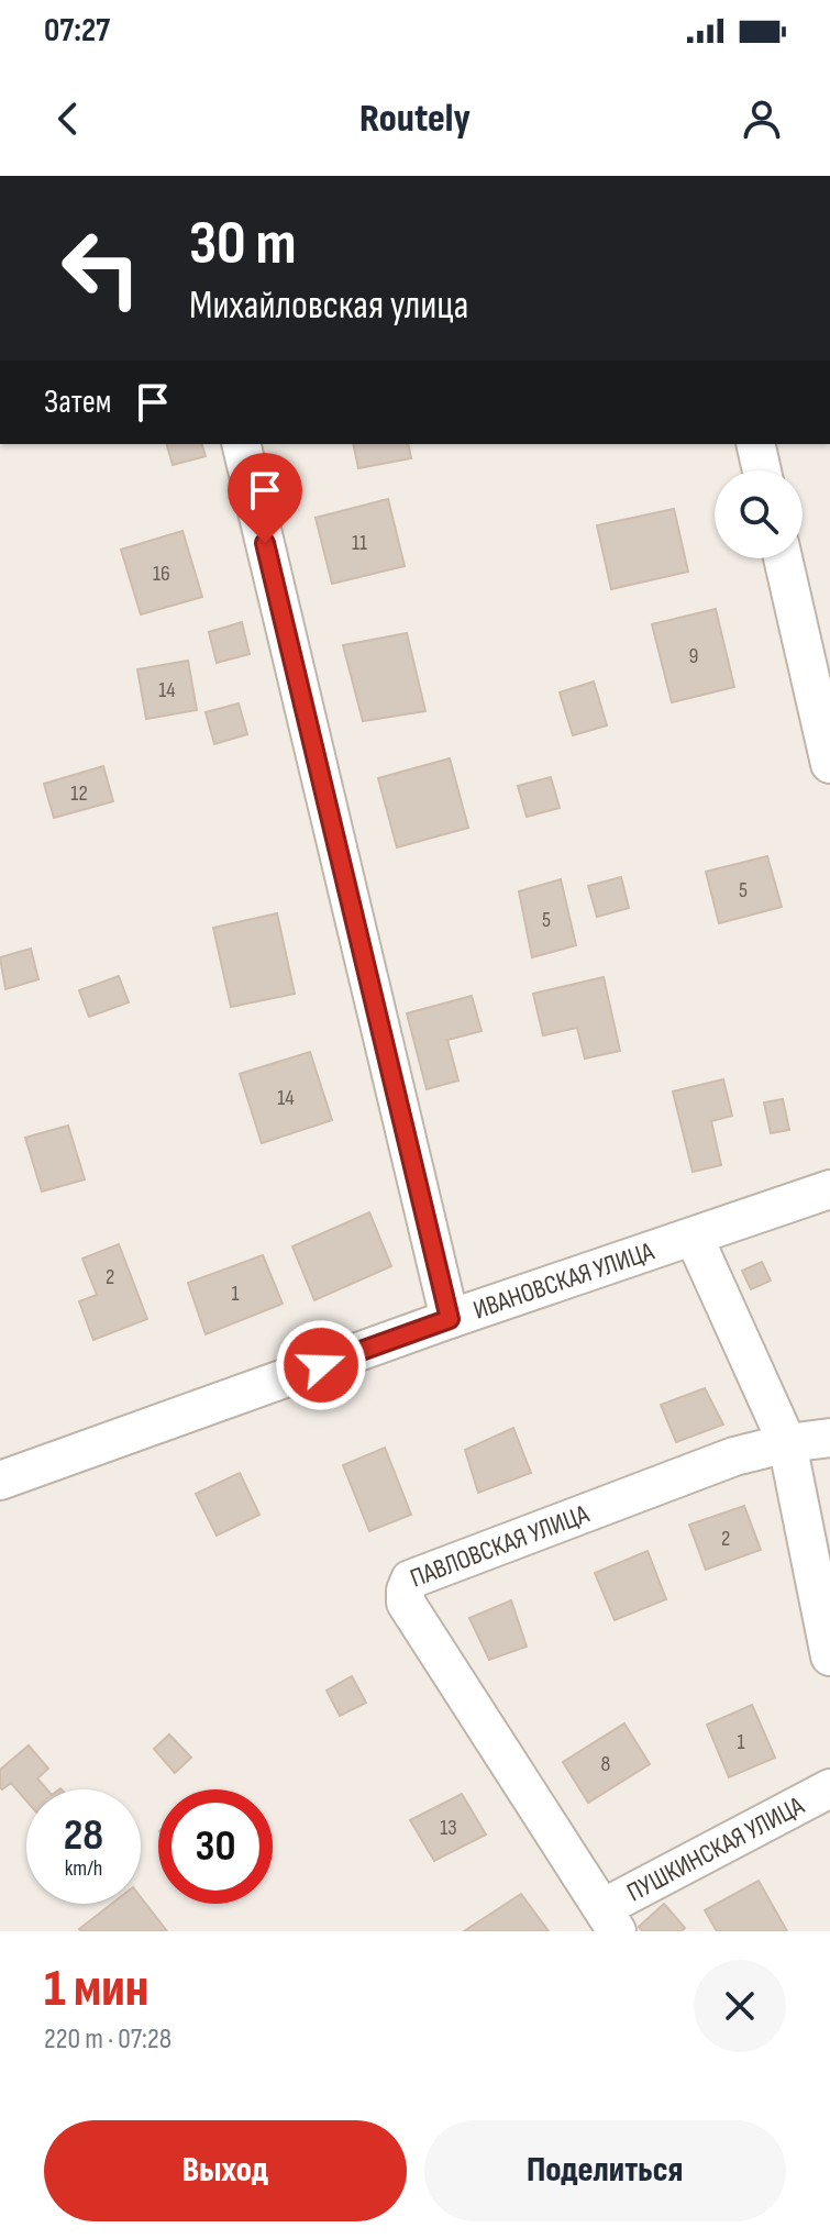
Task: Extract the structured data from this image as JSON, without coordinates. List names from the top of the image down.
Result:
{
  "streets": {
    "street": ["ИВАНОВСКАЯ УЛИЦА", "ПАВЛОВСКАЯ УЛИЦА", "ПУШКИНСКАЯ УЛИЦА"]
  },
  "crossings": [
    ["ПАВЛОВСКАЯ УЛИЦА", "ПУШКИНСКАЯ УЛИЦА"]
  ],
  "house_numbers": [
    "11",
    "16",
    "9",
    "14",
    "12",
    "5",
    "5",
    "14",
    "2",
    "1",
    "2",
    "1",
    "8",
    "13"
  ],
  "page": {
    "status": "07:27",
    "header": "Routely",
    "turn": ["30 m", "Михайловская улица"],
    "then": "Затем",
    "speed": "28 km/h",
    "limit": "30",
    "heading": ["1 мин", "220 m · 07:28"],
    "buttons": ["Выход", "Поделиться"]
  }
}
